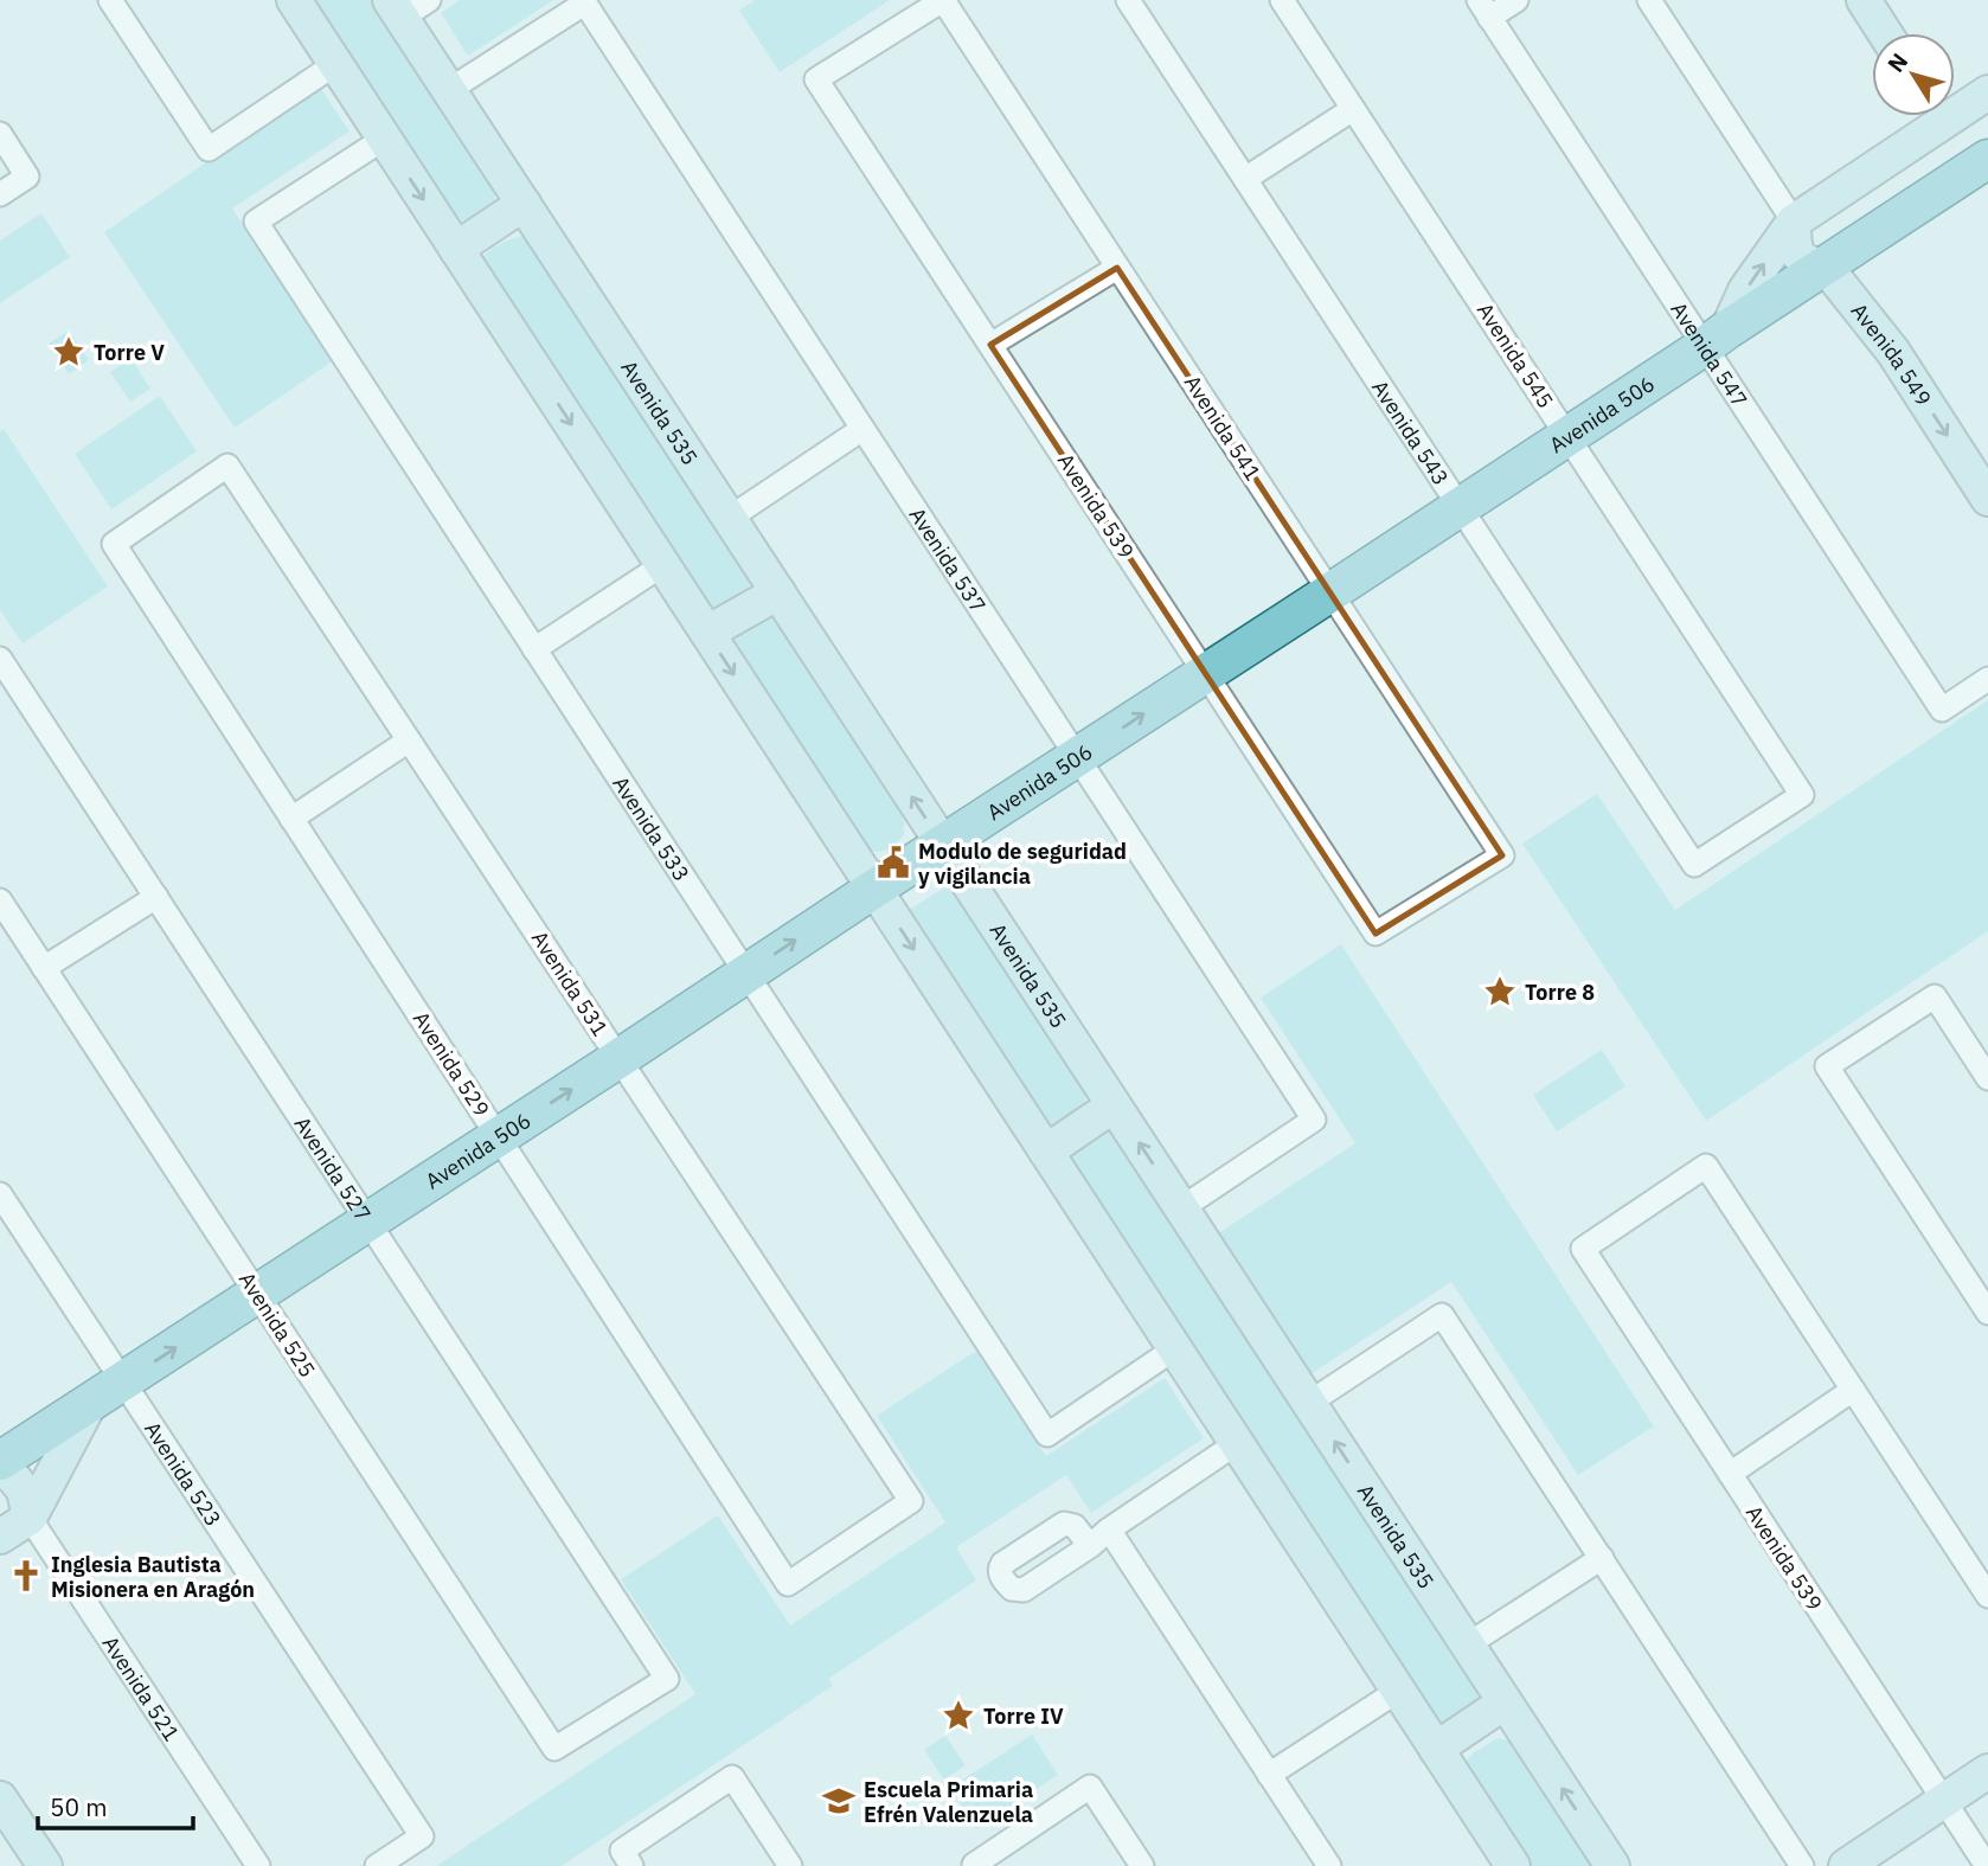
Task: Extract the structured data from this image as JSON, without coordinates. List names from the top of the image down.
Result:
{
  "streets": {
    "main road": ["Avenida 506"],
    "street": [
      "Avenida 547",
      "Avenida 549",
      "Avenida 545",
      "Avenida 535",
      "Avenida 541",
      "Avenida 543",
      "Avenida 539",
      "Avenida 537",
      "Avenida 533",
      "Avenida 531",
      "Avenida 529",
      "Avenida 527",
      "Avenida 525",
      "Avenida 523",
      "Avenida 521"
    ]
  },
  "crossings": [
    ["Avenida 547", "Avenida 506"],
    ["Avenida 549", "Avenida 506"],
    ["Avenida 545", "Avenida 506"],
    ["Avenida 545", "Avenida 543"],
    ["Avenida 535", "Avenida 506"],
    ["Avenida 535", "Avenida 537"],
    ["Avenida 506", "Avenida 541"],
    ["Avenida 506", "Avenida 543"],
    ["Avenida 506", "Avenida 539"],
    ["Avenida 506", "Avenida 537"],
    ["Avenida 506", "Avenida 533"],
    ["Avenida 506", "Avenida 531"],
    ["Avenida 506", "Avenida 529"],
    ["Avenida 506", "Avenida 527"],
    ["Avenida 506", "Avenida 525"],
    ["Avenida 506", "Avenida 523"],
    ["Avenida 541", "Avenida 539"],
    ["Avenida 531", "Avenida 529"],
    ["Avenida 527", "Avenida 525"]
  ],
  "one_way": ["Avenida 549"],
  "places": {
    "place": ["Torre V", "Torre 8", "Torre IV"],
    "public building": ["Modulo de seguridad y vigilancia"],
    "church": ["Inglesia Bautista Misionera en Aragón"],
    "school or university": ["Escuela Primaria Efrén Valenzuela"]
  },
  "scale_bar": "50 m",
  "north": "top left"
}
